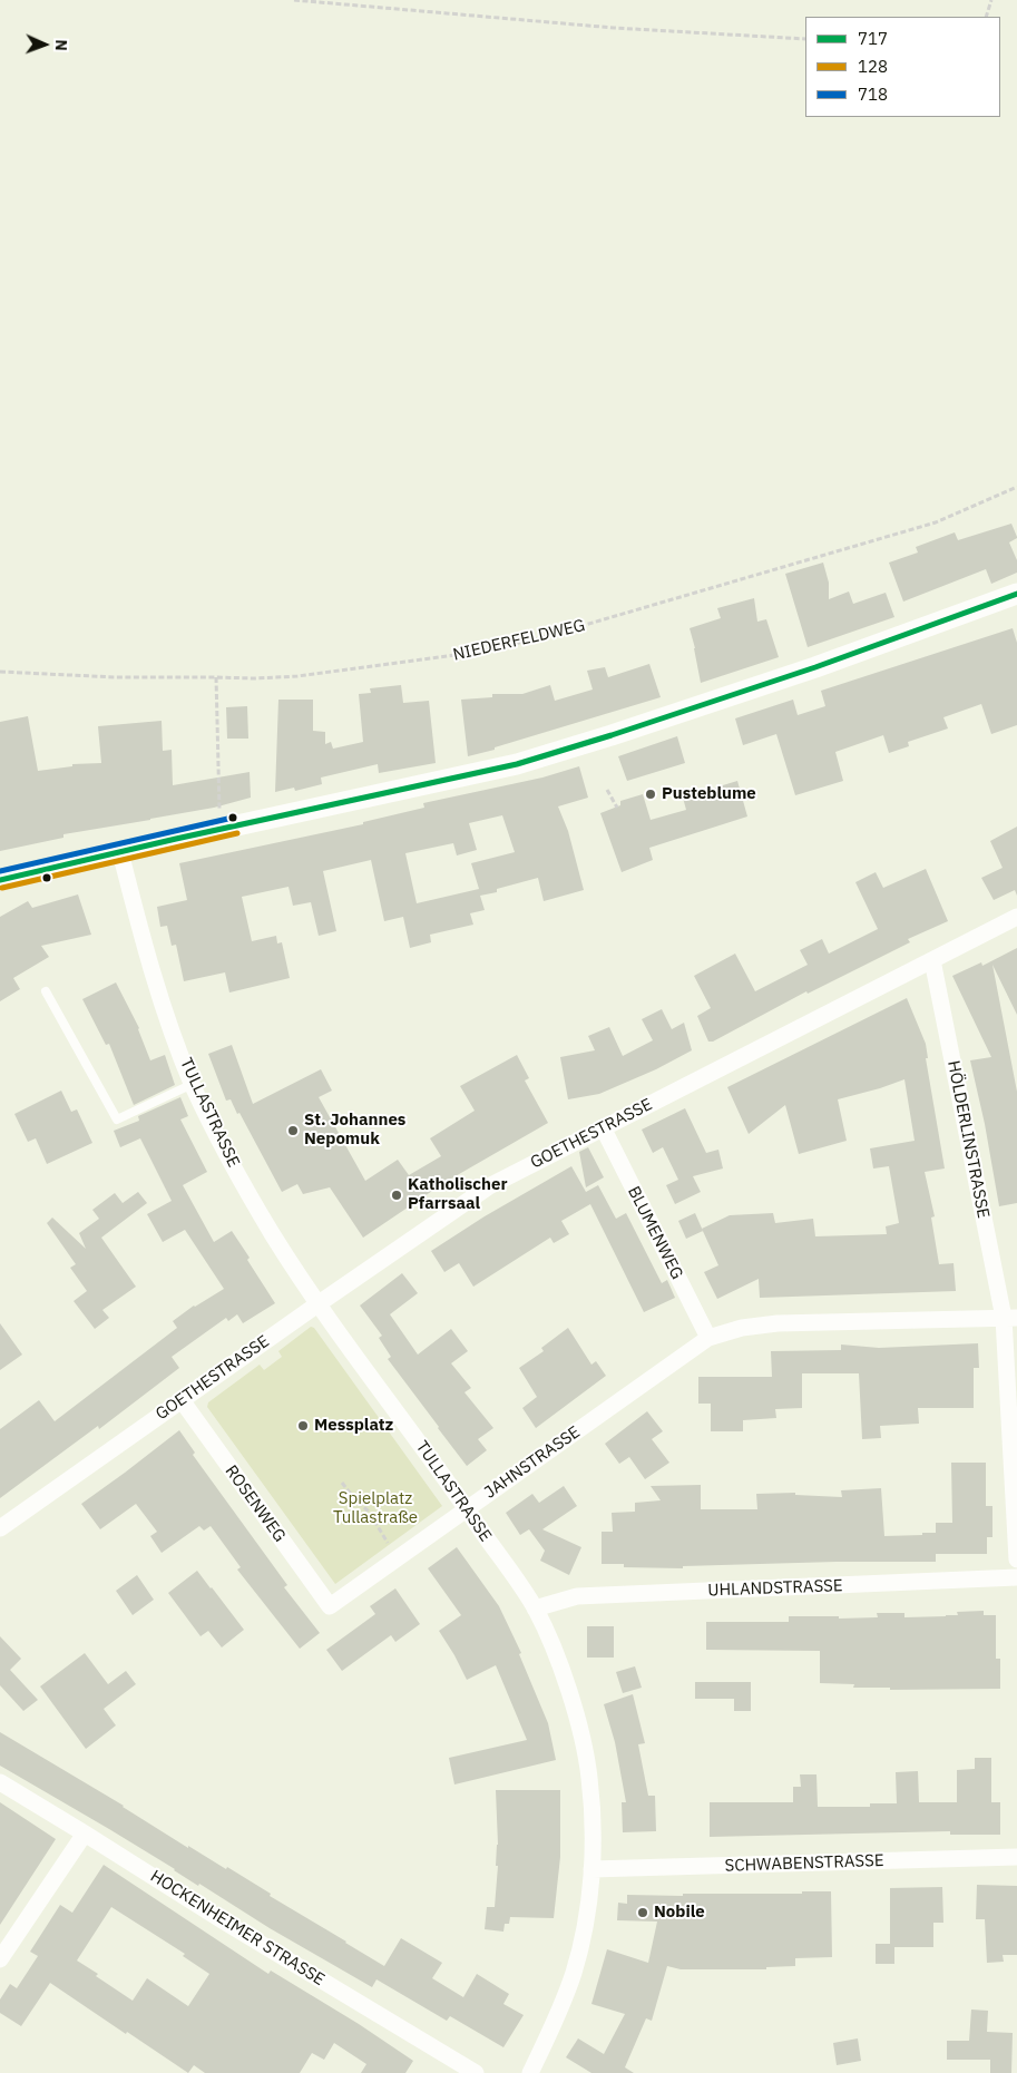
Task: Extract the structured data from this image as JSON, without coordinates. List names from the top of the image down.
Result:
{
  "streets": {
    "street": [
      "TULLASTRASSE",
      "GOETHESTRASSE",
      "HÖLDERLINSTRASSE",
      "BLUMENWEG",
      "JAHNSTRASSE",
      "ROSENWEG",
      "UHLANDSTRASSE",
      "SCHWABENSTRASSE",
      "HOCKENHEIMER STRASSE"
    ],
    "path": ["NIEDERFELDWEG"]
  },
  "crossings": [
    ["TULLASTRASSE", "GOETHESTRASSE"],
    ["TULLASTRASSE", "JAHNSTRASSE"],
    ["TULLASTRASSE", "UHLANDSTRASSE"],
    ["TULLASTRASSE", "SCHWABENSTRASSE"],
    ["GOETHESTRASSE", "HÖLDERLINSTRASSE"],
    ["GOETHESTRASSE", "BLUMENWEG"],
    ["GOETHESTRASSE", "ROSENWEG"],
    ["HÖLDERLINSTRASSE", "JAHNSTRASSE"],
    ["BLUMENWEG", "JAHNSTRASSE"],
    ["JAHNSTRASSE", "ROSENWEG"]
  ],
  "parks": ["Spielplatz Tullastraße"],
  "places": [
    "Pusteblume",
    "St. Johannes Nepomuk",
    "Katholischer Pfarrsaal",
    "Messplatz",
    "Nobile"
  ],
  "lines": ["transit line 717", "transit line 718", "transit line 128"],
  "legend": ["717", "128", "718"],
  "north": "right"
}
